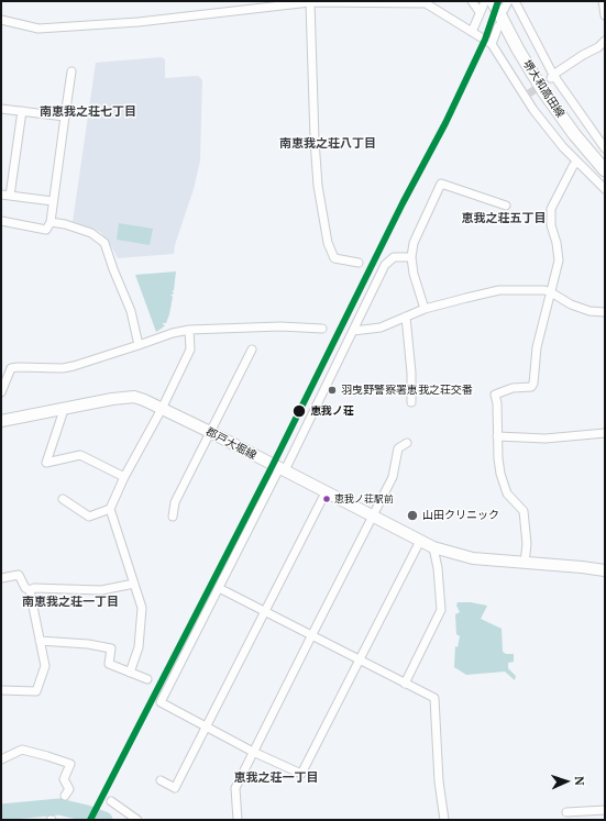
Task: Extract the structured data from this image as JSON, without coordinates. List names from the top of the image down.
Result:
{
  "streets": {
    "main road": ["堺大和高田線", "郡戸大堀線"]
  },
  "districts": [
    "南恵我之荘七丁目",
    "南恵我之荘八丁目",
    "恵我之荘五丁目",
    "南恵我之荘一丁目",
    "恵我之荘一丁目"
  ],
  "places": [
    "羽曳野警察署恵我之荘交番",
    "恵我ノ荘",
    "恵我ノ荘駅前",
    "山田クリニック"
  ],
  "north": "right"
}
